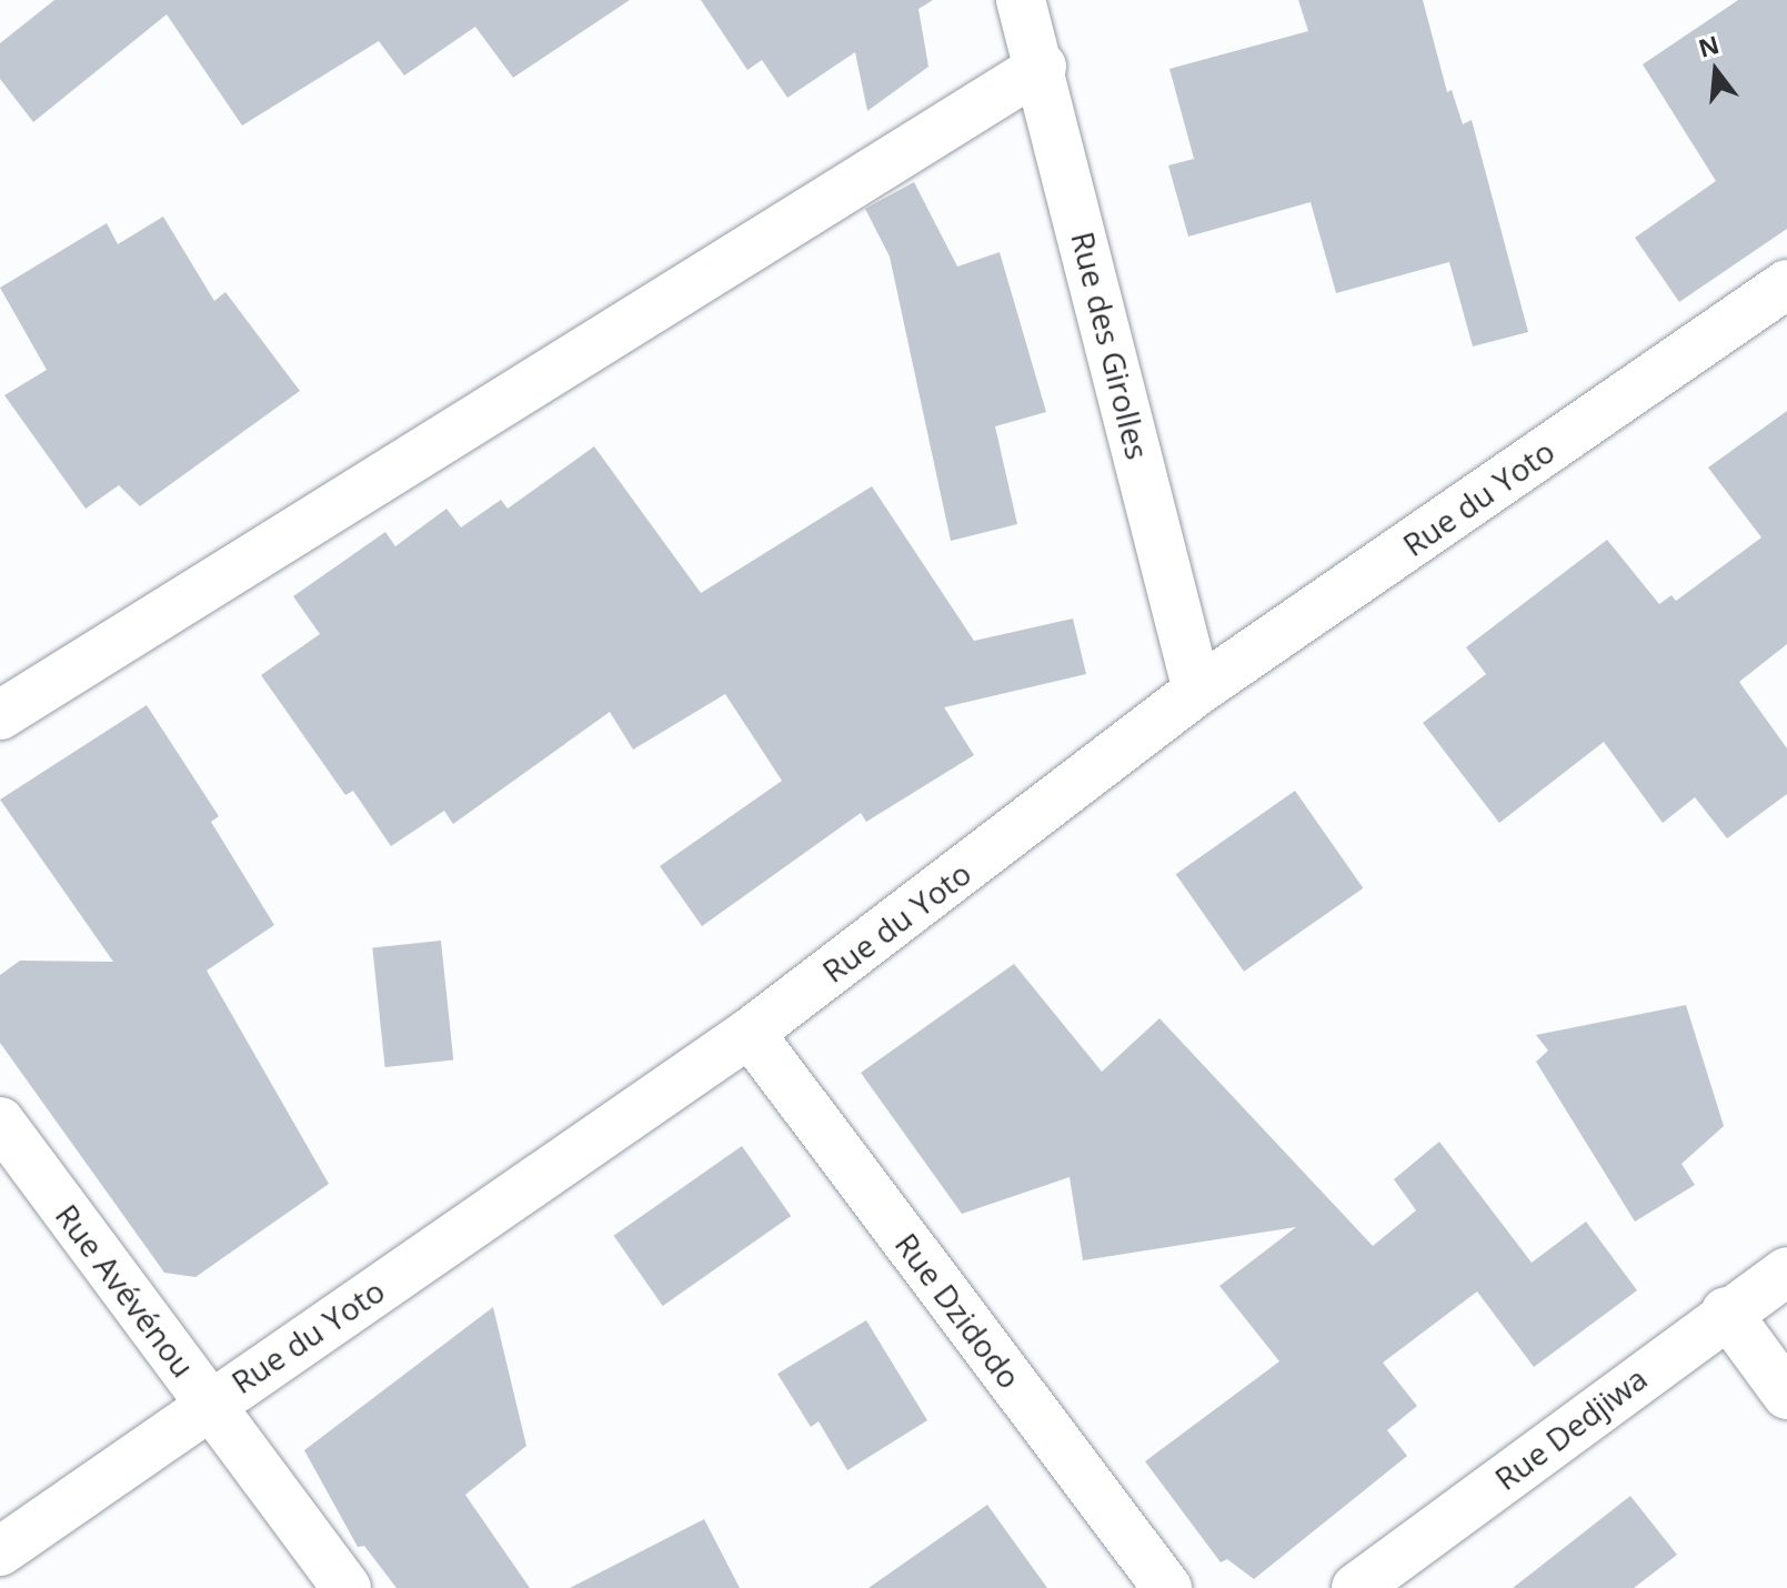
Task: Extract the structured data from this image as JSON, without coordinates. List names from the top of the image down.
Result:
{
  "streets": {
    "street": [
      "Rue des Girolles",
      "Rue du Yoto",
      "Rue Avévénou",
      "Rue Dzidodo",
      "Rue Dedjiwa"
    ]
  },
  "crossings": [
    ["Rue des Girolles", "Rue du Yoto"],
    ["Rue du Yoto", "Rue Avévénou"],
    ["Rue du Yoto", "Rue Dzidodo"]
  ],
  "north": "top"
}
